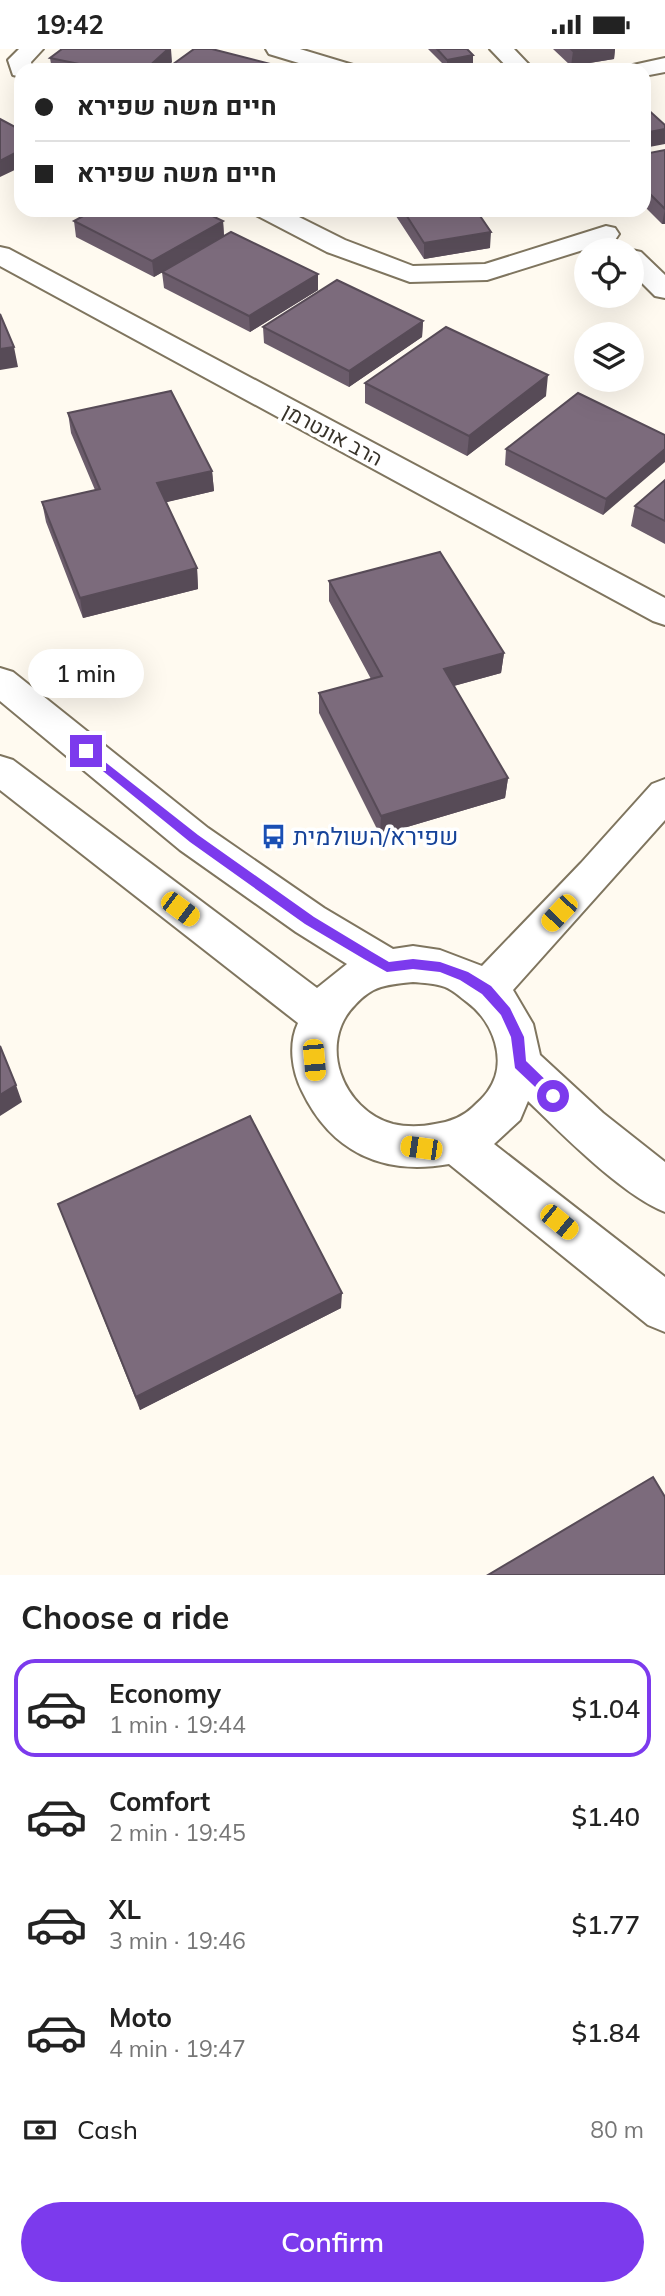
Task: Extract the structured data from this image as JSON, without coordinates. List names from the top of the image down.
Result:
{
  "streets": {
    "street": ["הרב אונטרמן"]
  },
  "places": {
    "bus stop": ["שפירא/השולמית"]
  },
  "page": {
    "status": "19:42",
    "banner": ["חיים משה שפירא", "חיים משה שפירא"],
    "bubble": "1 min",
    "heading": "Choose a ride",
    "list": [
      {
        "name": "Economy",
        "note": "1 min · 19:44",
        "value": "$1.04"
      },
      {
        "name": "Comfort",
        "note": "2 min · 19:45",
        "value": "$1.40"
      },
      {
        "name": "XL",
        "note": "3 min · 19:46",
        "value": "$1.77"
      },
      {
        "name": "Moto",
        "note": "4 min · 19:47",
        "value": "$1.84"
      }
    ],
    "pay": ["Cash", "80 m"],
    "buttons": "Confirm"
  }
}
